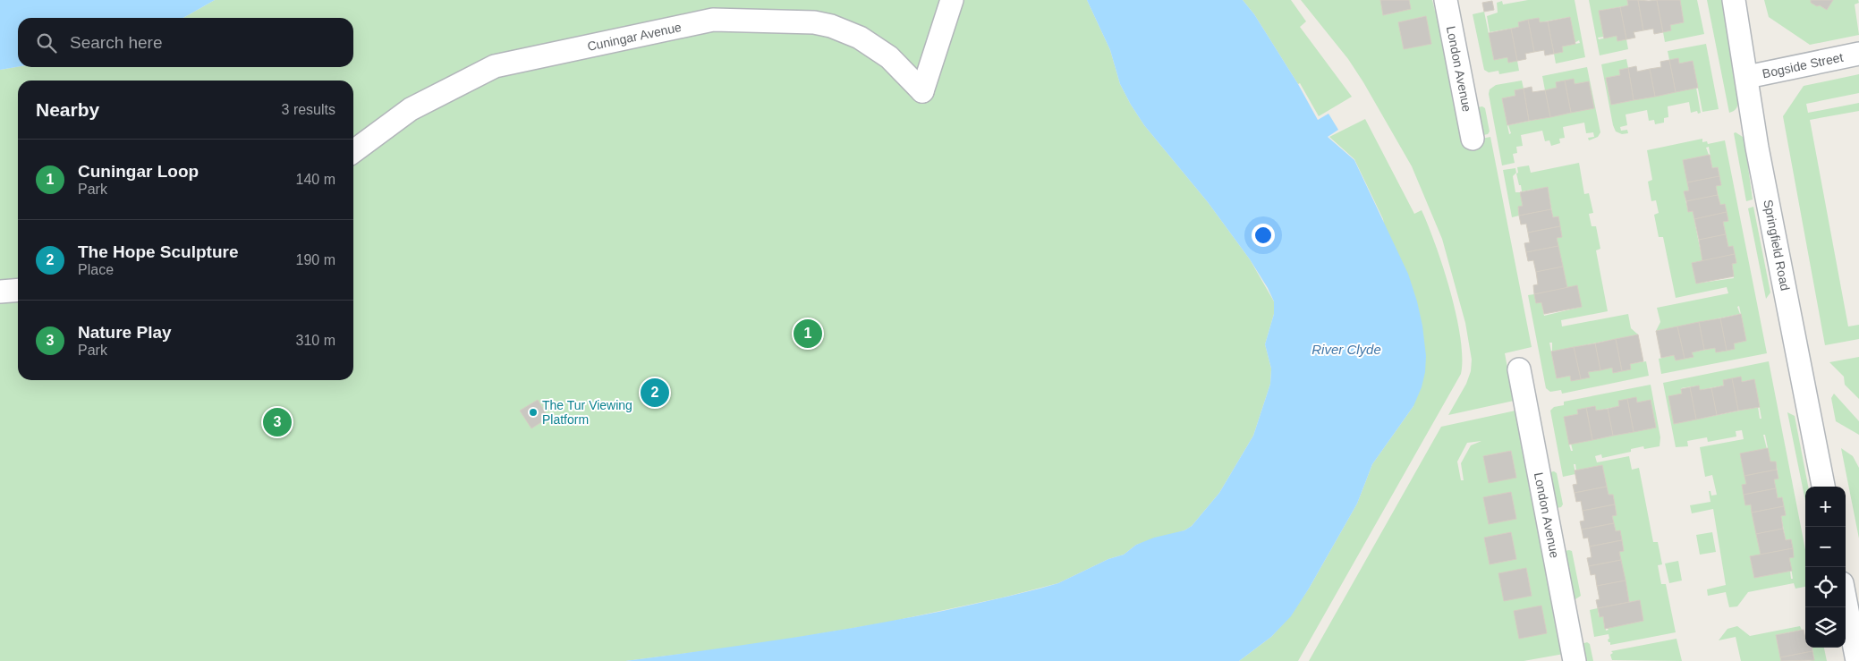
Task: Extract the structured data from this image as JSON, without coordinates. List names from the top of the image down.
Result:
{
  "streets": {
    "street": [
      "Cuningar Avenue",
      "Bogside Street",
      "London Avenue",
      "Springfield Road"
    ]
  },
  "crossings": [
    ["Bogside Street", "Springfield Road"]
  ],
  "water": ["River Clyde"],
  "places": ["The Tur Viewing Platform"],
  "page": {
    "search": "Search here",
    "heading": ["Nearby", "3 results"],
    "list": [
      {
        "mark": "1",
        "name": "Cuningar Loop",
        "note": "Park",
        "value": "140 m"
      },
      {
        "mark": "2",
        "name": "The Hope Sculpture",
        "note": "Place",
        "value": "190 m"
      },
      {
        "mark": "3",
        "name": "Nature Play",
        "note": "Park",
        "value": "310 m"
      }
    ],
    "pins": ["1", "2", "3"],
    "map_buttons": ["+", "−"]
  }
}
